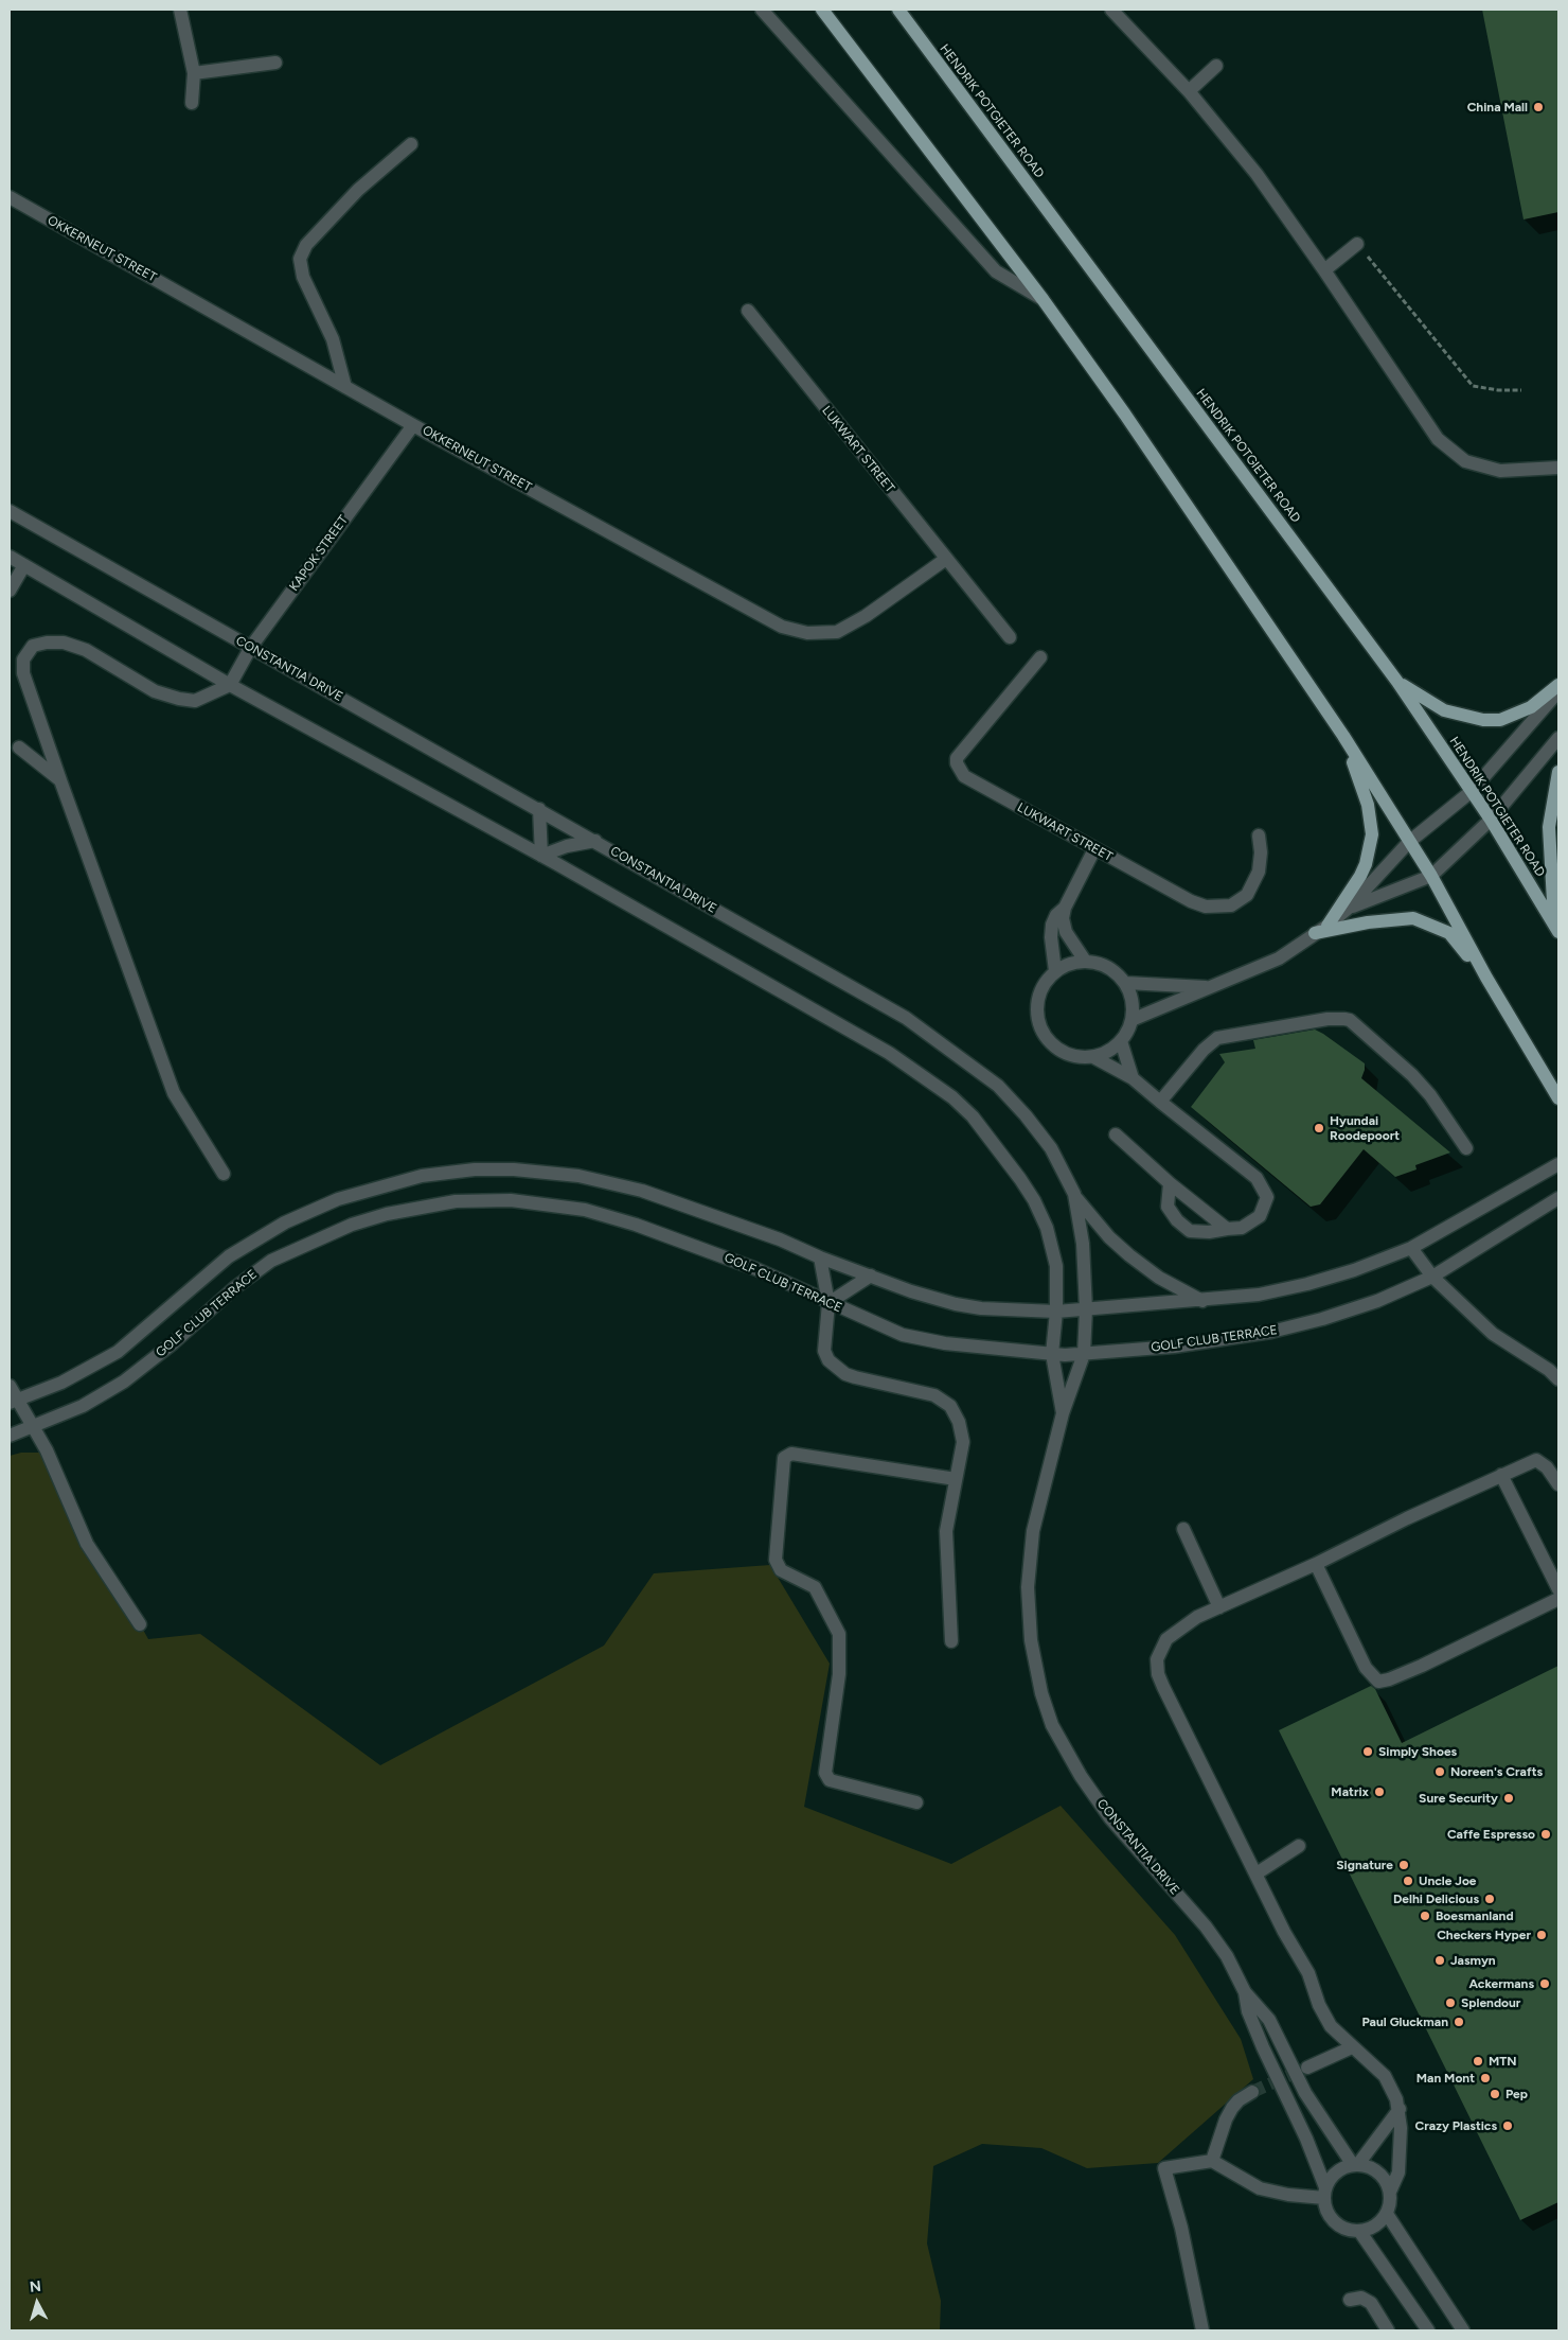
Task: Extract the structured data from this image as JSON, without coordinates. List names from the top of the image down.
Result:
{
  "streets": {
    "main road": ["HENDRIK POTGIETER ROAD"],
    "street": [
      "OKKERNEUT STREET",
      "LUKWART STREET",
      "KAPOK STREET",
      "CONSTANTIA DRIVE",
      "GOLF CLUB TERRACE"
    ]
  },
  "crossings": [
    ["OKKERNEUT STREET", "LUKWART STREET"],
    ["OKKERNEUT STREET", "KAPOK STREET"],
    ["KAPOK STREET", "CONSTANTIA DRIVE"],
    ["CONSTANTIA DRIVE", "GOLF CLUB TERRACE"]
  ],
  "places": [
    "China Mall",
    "Hyundai Roodepoort",
    "Simply Shoes",
    "Noreen's Crafts",
    "Matrix",
    "Sure Security",
    "Caffe Espresso",
    "Signature",
    "Uncle Joe",
    "Delhi Delicious",
    "Boesmanland",
    "Checkers Hyper",
    "Jasmyn",
    "Ackermans",
    "Splendour",
    "Paul Gluckman",
    "MTN",
    "Man Mont",
    "Pep",
    "Crazy Plastics"
  ],
  "north": "top"
}
